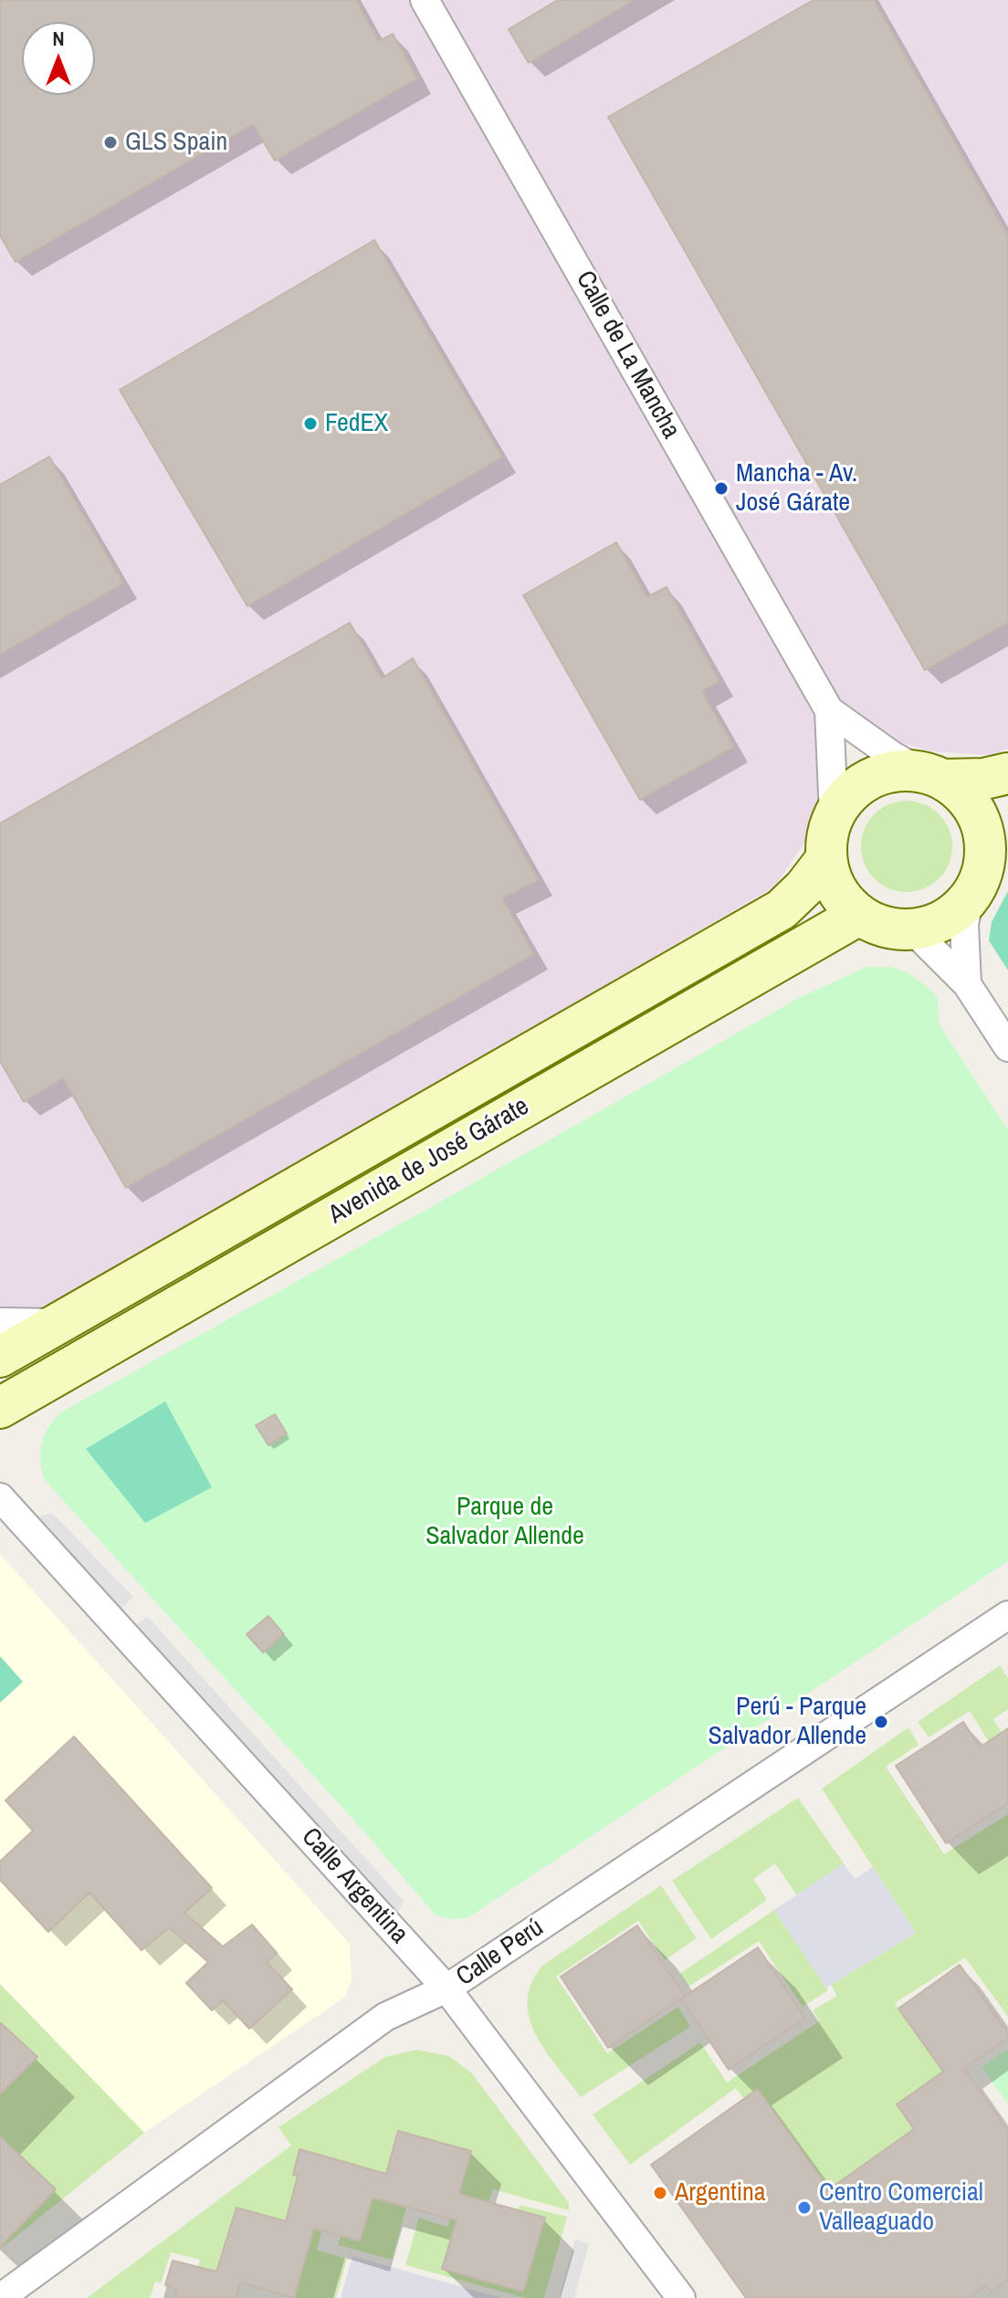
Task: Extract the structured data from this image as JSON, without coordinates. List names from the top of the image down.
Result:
{
  "streets": {
    "main road": ["Avenida de José Gárate"],
    "street": ["Calle de La Mancha", "Calle Argentina", "Calle Perú"]
  },
  "crossings": [
    ["Calle de La Mancha", "Avenida de José Gárate"],
    ["Calle Argentina", "Calle Perú"]
  ],
  "parks": ["Parque de Salvador Allende"],
  "places": [
    "GLS Spain",
    "FedEX",
    "Mancha - Av. José Gárate",
    "Perú - Parque Salvador Allende",
    "Argentina",
    "Centro Comercial Valleaguado"
  ],
  "north": "top"
}
